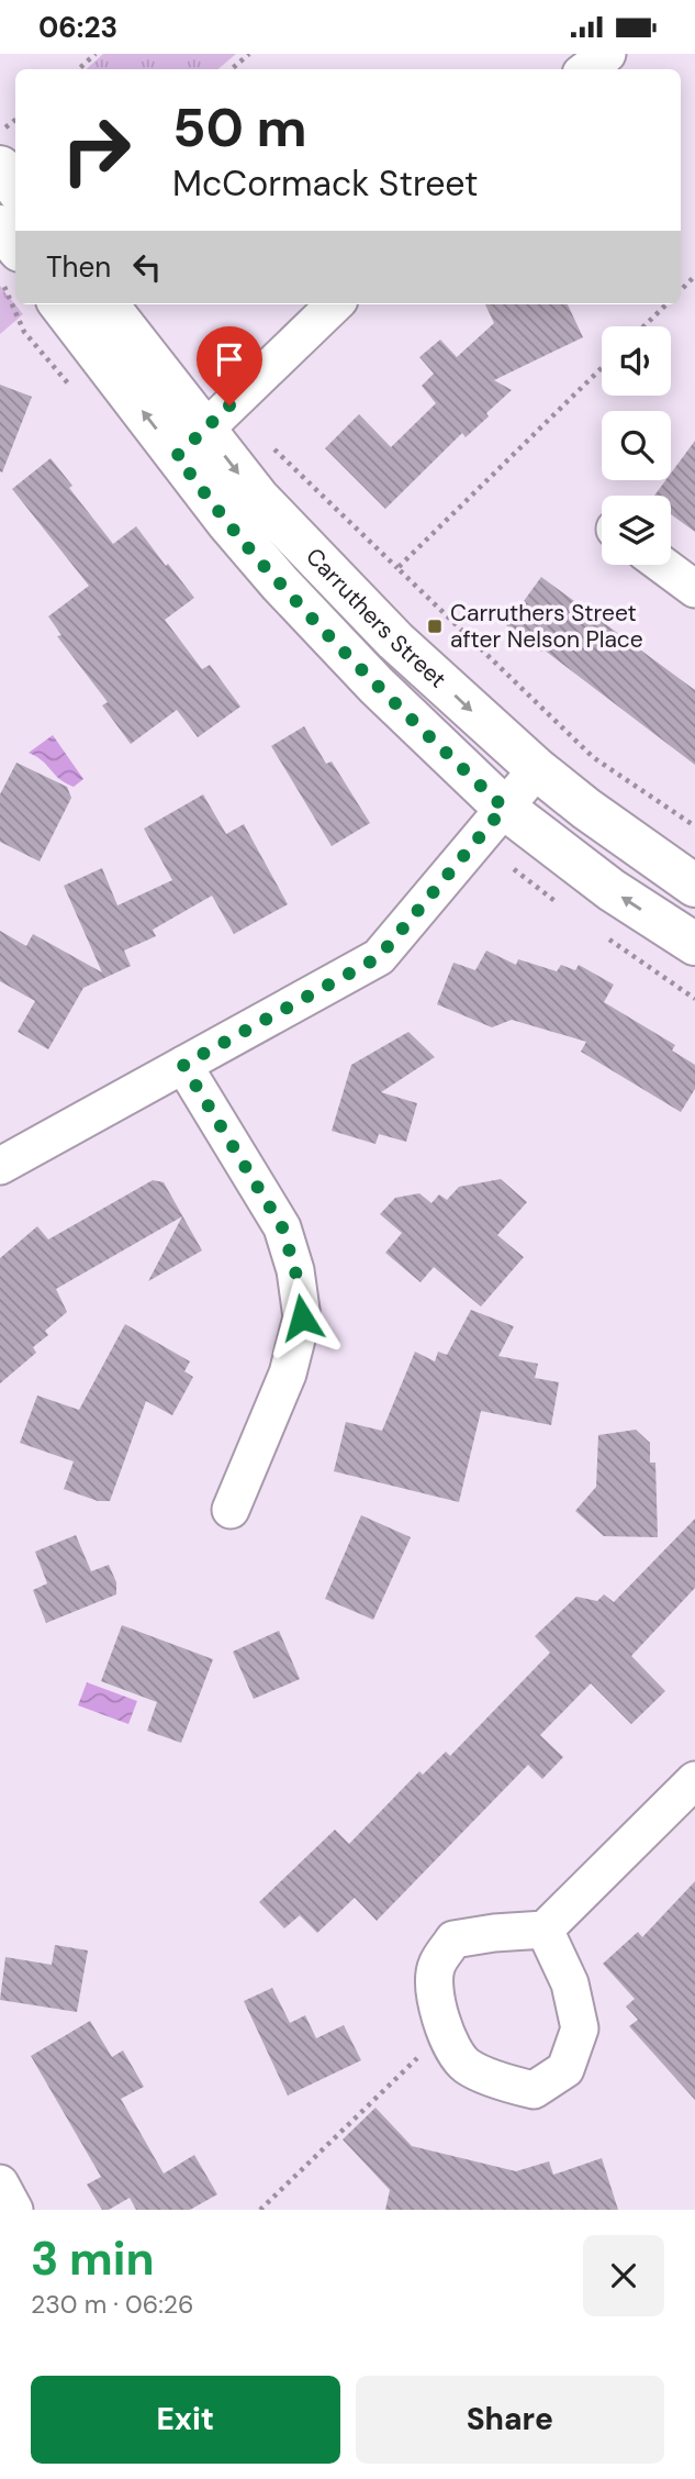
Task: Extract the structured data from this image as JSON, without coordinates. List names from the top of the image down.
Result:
{
  "streets": {
    "main road": ["Carruthers Street"]
  },
  "places": {
    "transit": ["Carruthers Street after Nelson Place"]
  },
  "page": {
    "status": "06:23",
    "turn": ["50 m", "McCormack Street"],
    "then": "Then",
    "heading": ["3 min", "230 m · 06:26"],
    "buttons": ["Exit", "Share"]
  }
}
